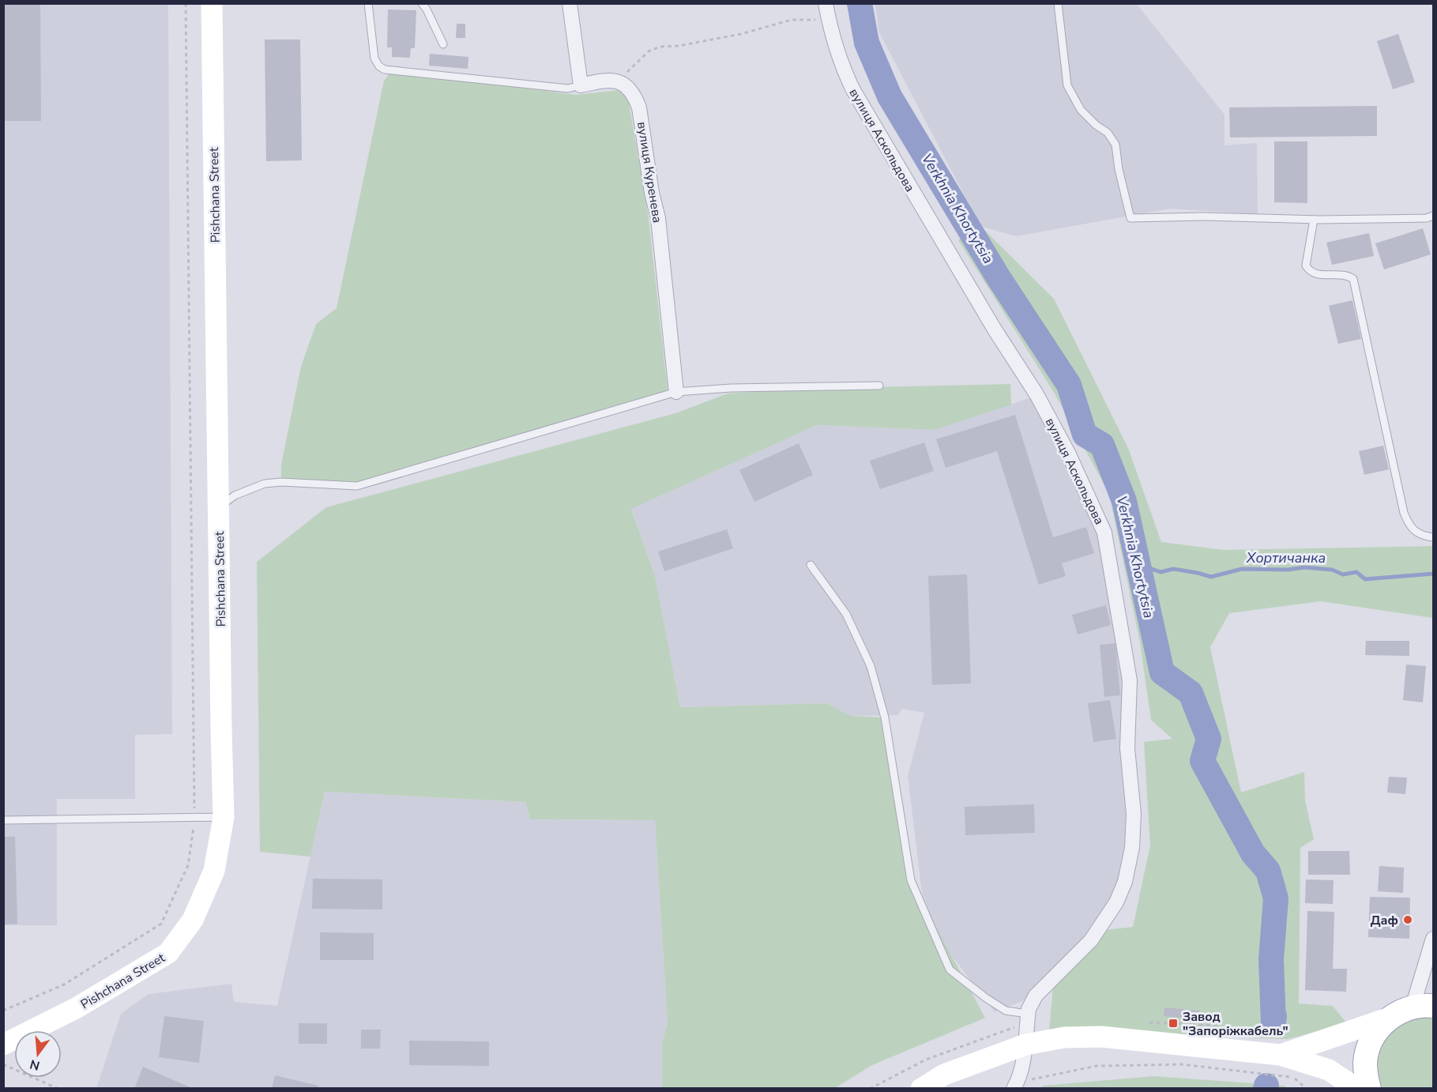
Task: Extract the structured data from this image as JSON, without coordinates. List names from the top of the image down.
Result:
{
  "streets": {
    "street": ["вулиця Аскольдова", "вулиця Куренева", "Pishchana Street"]
  },
  "water": ["Verkhnia Khortytsia", "Хортичанка"],
  "places": {
    "other": ["Даф"],
    "transit": ["Завод \"Запоріжкабель\""]
  },
  "north": "bottom"
}
